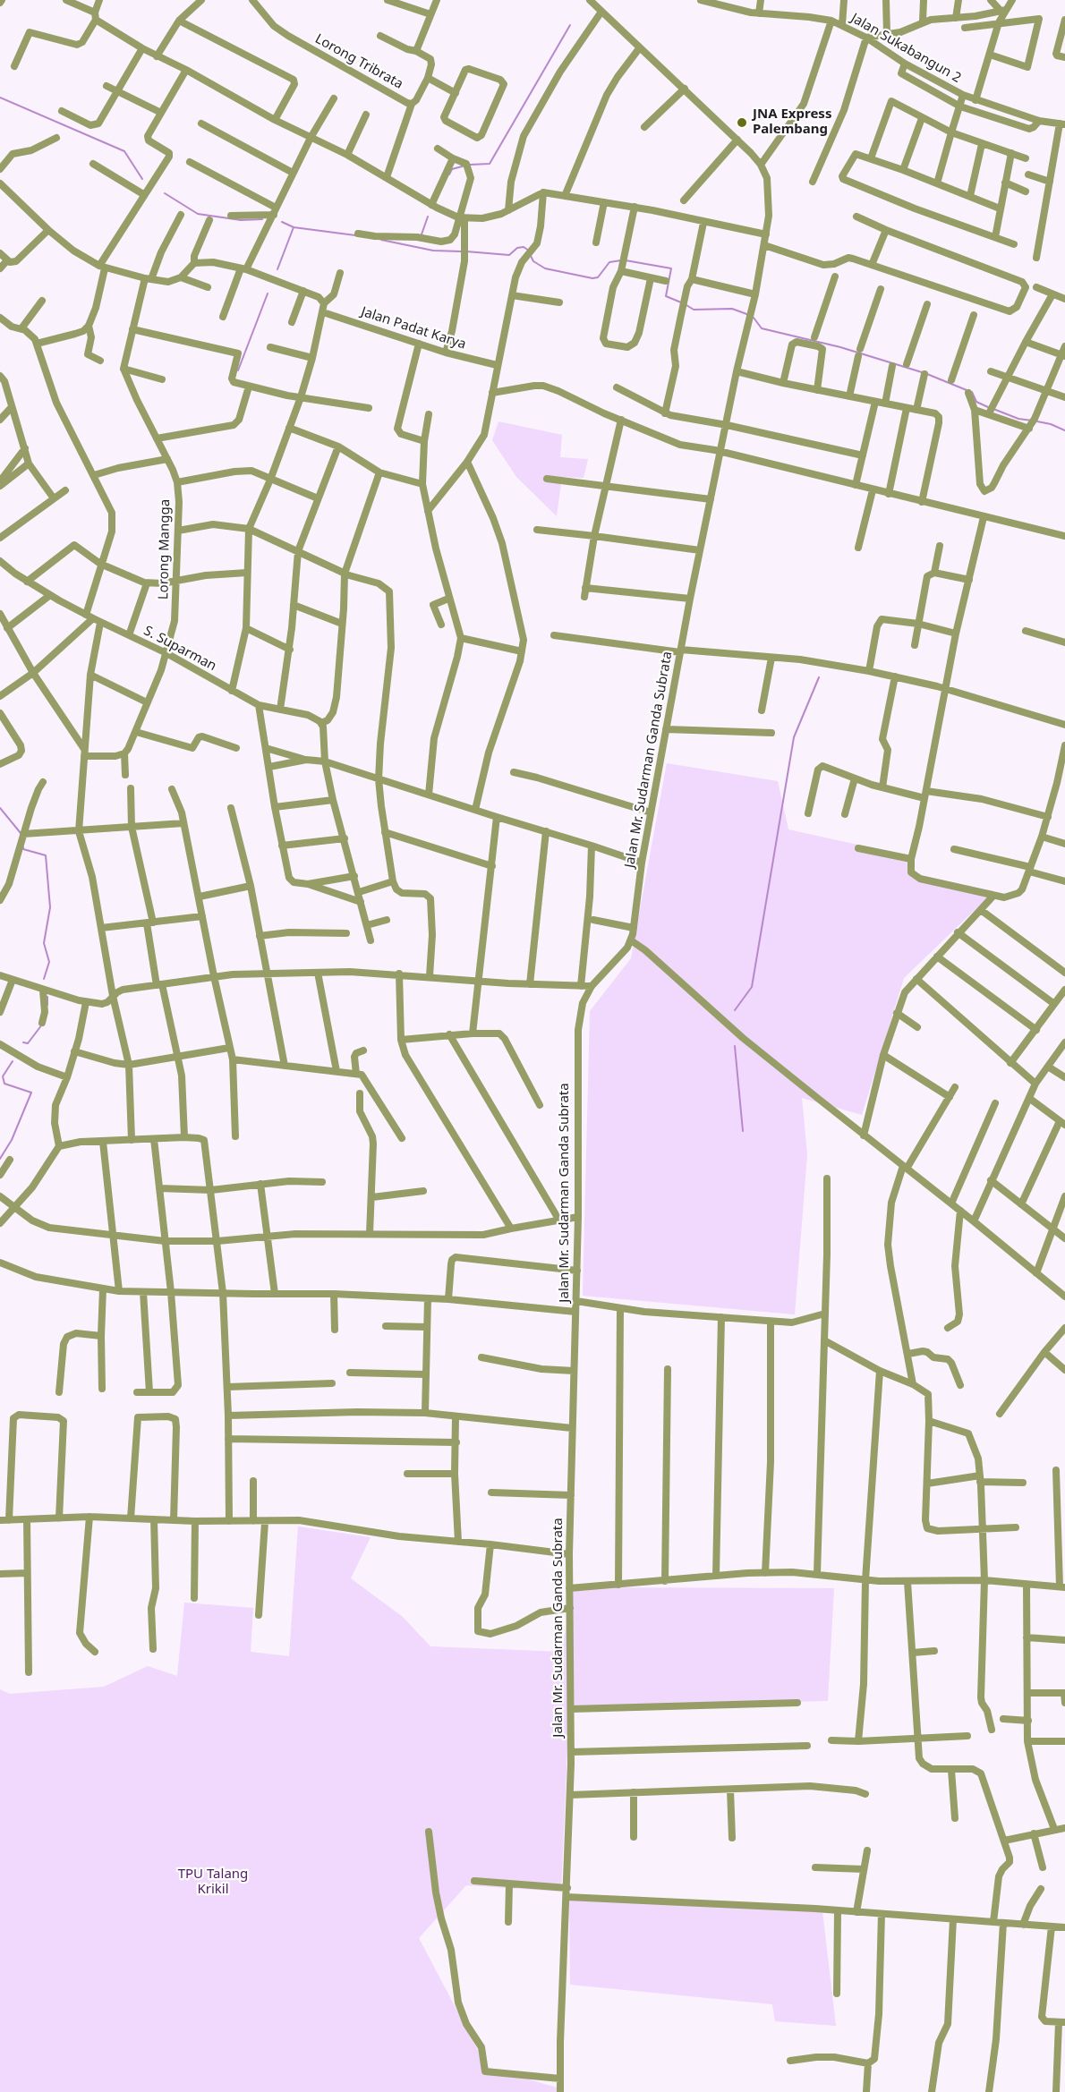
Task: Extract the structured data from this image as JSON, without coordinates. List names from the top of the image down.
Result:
{
  "streets": {
    "street": [
      "Jalan Sukabangun 2",
      "Lorong Tribrata",
      "Jalan Padat Karya",
      "Lorong Mangga",
      "S. Suparman",
      "Jalan Mr. Sudarman Ganda Subrata"
    ]
  },
  "crossings": [
    ["Lorong Mangga", "S. Suparman"]
  ],
  "parks": ["TPU Talang Krikil"],
  "places": ["JNA Express Palembang"]
}
